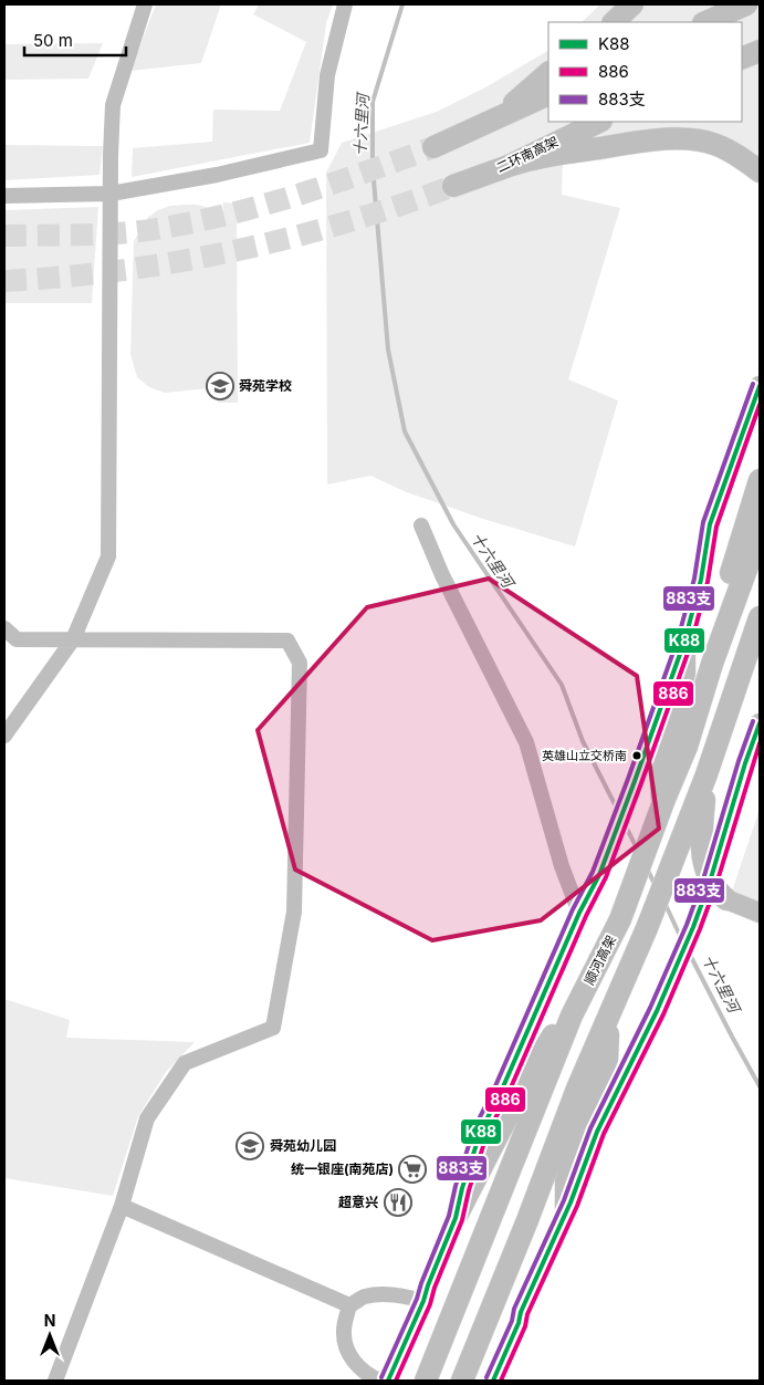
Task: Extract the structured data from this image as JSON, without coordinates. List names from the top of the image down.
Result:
{
  "streets": {
    "highway": ["二环南高架", "顺河高架"]
  },
  "water": ["十六里河"],
  "places": {
    "school or university": ["舜苑学校", "舜苑幼儿园"],
    "other": ["英雄山立交桥南"],
    "supermarket": ["统一银座(南苑店)"],
    "restaurant": ["超意兴"]
  },
  "lines": ["transit line 883支", "transit line K88", "transit line 886"],
  "legend": ["K88", "886", "883支"],
  "scale_bar": "50 m",
  "north": "top"
}
